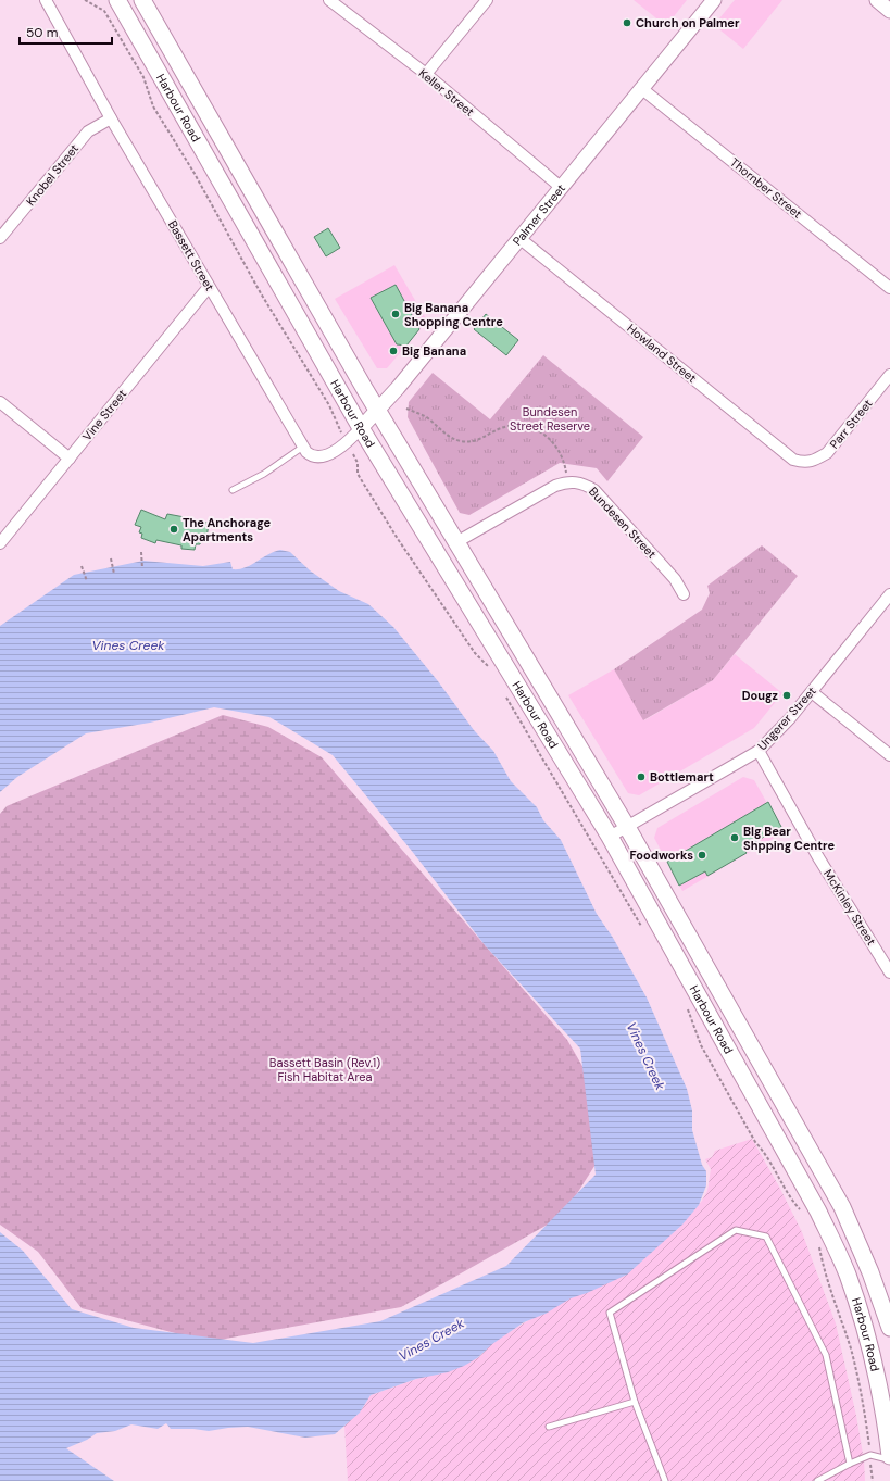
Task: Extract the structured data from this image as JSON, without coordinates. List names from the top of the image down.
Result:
{
  "streets": {
    "main road": ["Harbour Road"],
    "street": [
      "Keller Street",
      "Knobel Street",
      "Thornber Street",
      "Palmer Street",
      "Bassett Street",
      "Howland Street",
      "Vine Street",
      "Parr Street",
      "Bundesen Street",
      "Ungerer Street",
      "McKinley Street"
    ]
  },
  "crossings": [
    ["Keller Street", "Palmer Street"],
    ["Harbour Road", "Palmer Street"],
    ["Harbour Road", "Ungerer Street"],
    ["Knobel Street", "Bassett Street"],
    ["Thornber Street", "Palmer Street"],
    ["Palmer Street", "Howland Street"],
    ["Bassett Street", "Vine Street"],
    ["Howland Street", "Parr Street"],
    ["Ungerer Street", "McKinley Street"]
  ],
  "water": ["Vines Creek"],
  "parks": ["Bundesen Street Reserve", "Bassett Basin (Rev.1) Fish Habitat Area"],
  "places": [
    "Church on Palmer",
    "Big Banana Shopping Centre",
    "Big Banana",
    "The Anchorage Apartments",
    "Dougz",
    "Bottlemart",
    "BIg Bear Shpping Centre",
    "Foodworks"
  ],
  "scale_bar": "50 m"
}
